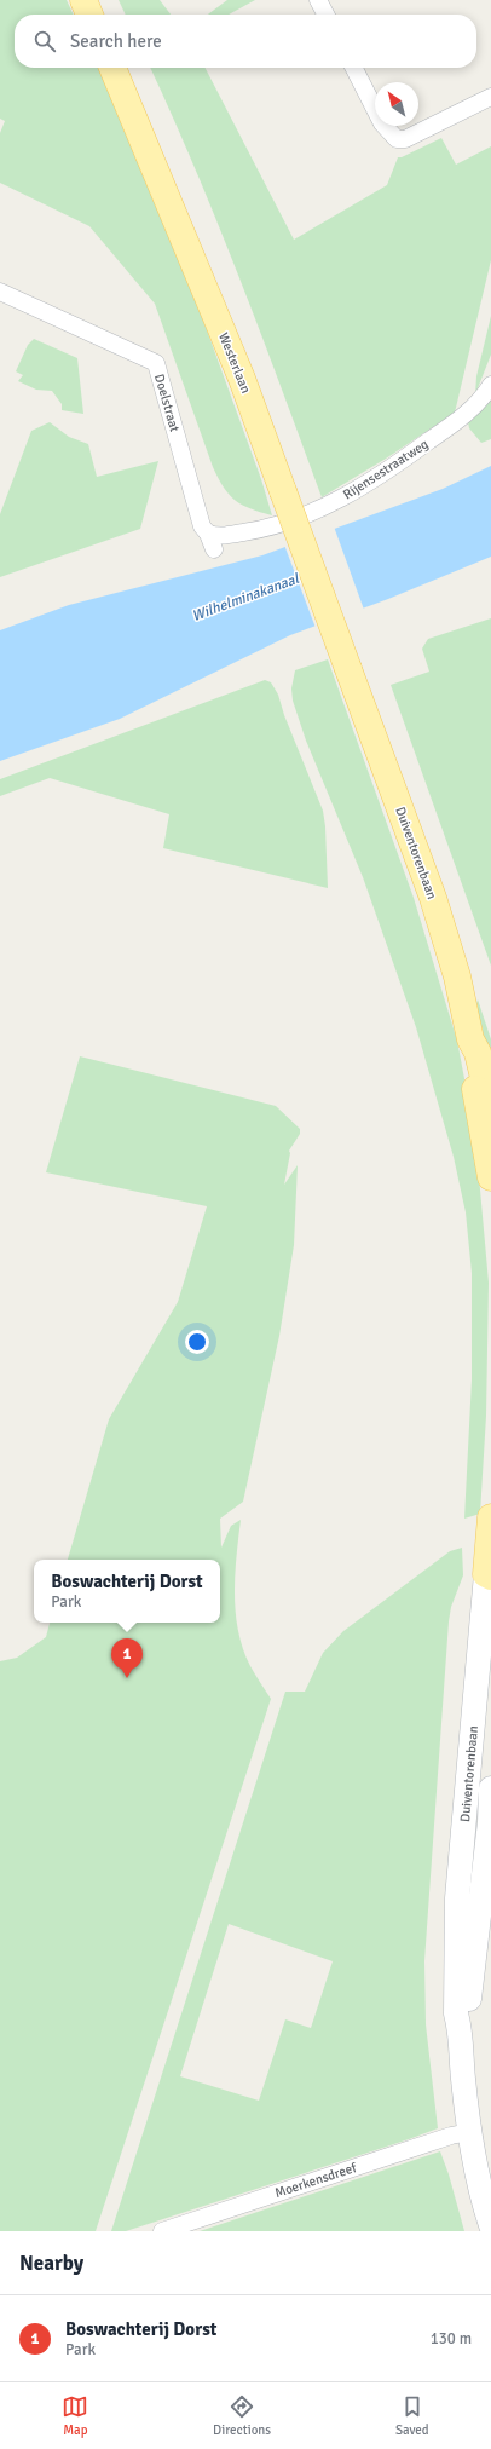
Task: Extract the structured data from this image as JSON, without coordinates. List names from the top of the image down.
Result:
{
  "streets": {
    "main road": ["Westerlaan", "Duiventorenbaan"],
    "street": ["Doelstraat", "Rijensestraatweg", "Moerkensdreef"]
  },
  "crossings": [
    ["Westerlaan", "Duiventorenbaan"],
    ["Doelstraat", "Rijensestraatweg"],
    ["Duiventorenbaan", "Moerkensdreef"]
  ],
  "water": ["Wilhelminakanaal"],
  "north": "top left",
  "page": {
    "search": "Search here",
    "popup": ["Boswachterij Dorst", "Park"],
    "pins": "1",
    "heading": "Nearby",
    "list": [
      {
        "mark": "1",
        "name": "Boswachterij Dorst",
        "note": "Park",
        "value": "130 m"
      }
    ],
    "nav": ["Map", "Directions", "Saved"]
  }
}
